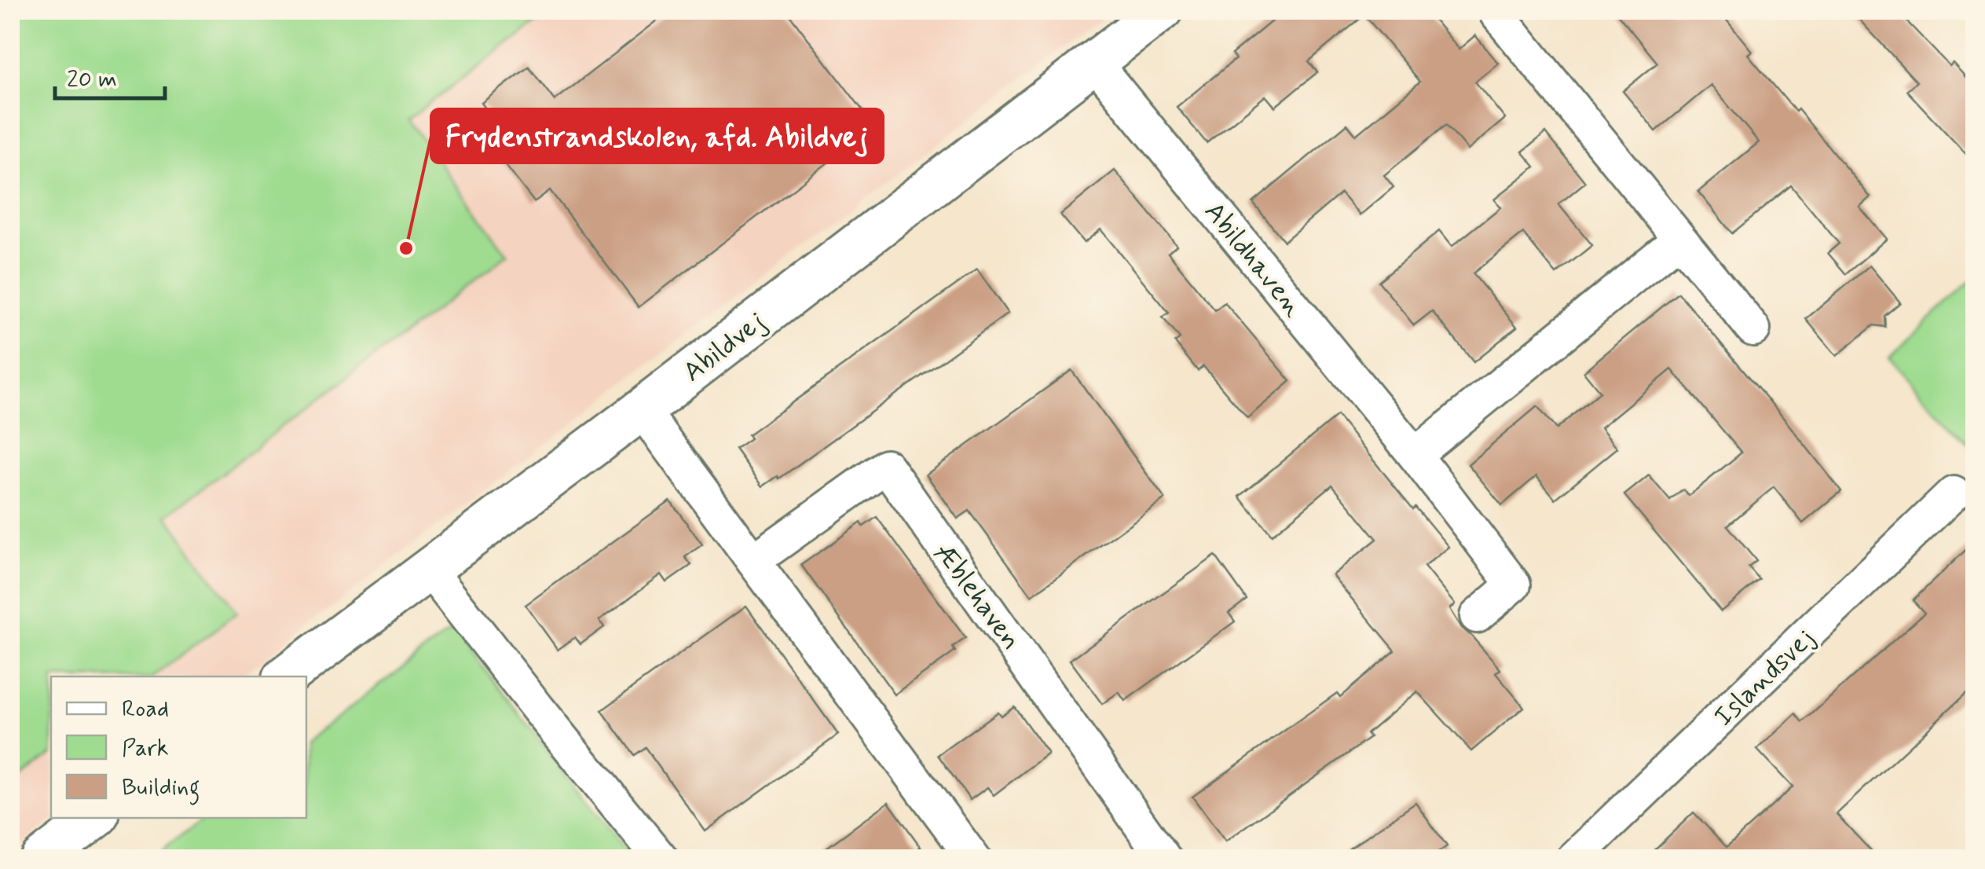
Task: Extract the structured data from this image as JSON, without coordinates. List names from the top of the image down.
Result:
{
  "streets": {
    "street": [
      "Abildhaven",
      "Abildvej",
      "Æblehaven",
      "Islandsvej"
    ]
  },
  "crossings": [
    ["Abildhaven", "Abildvej"]
  ],
  "places": ["Frydenstrandskolen, afd. Abildvej"],
  "legend": ["Road", "Park", "Building"],
  "scale_bar": "20 m"
}
